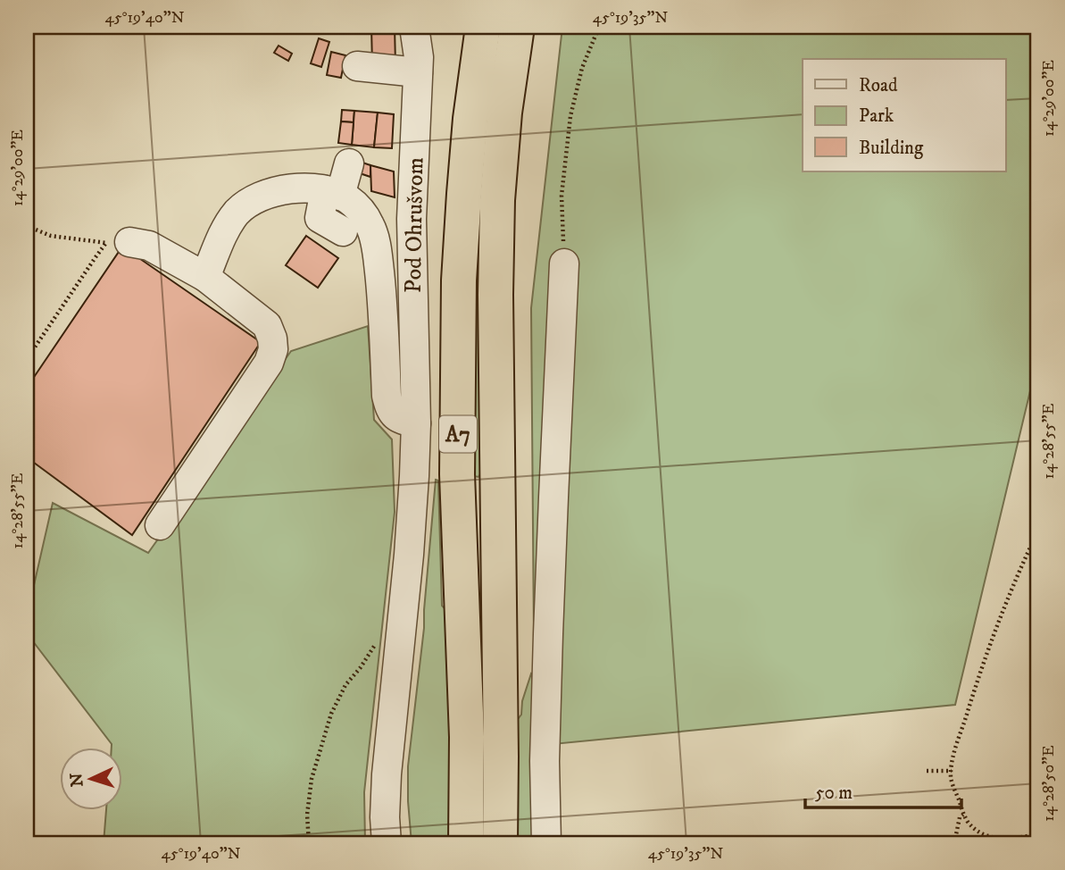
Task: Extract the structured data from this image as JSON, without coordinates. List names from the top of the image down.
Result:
{
  "streets": {
    "highway": ["A7"],
    "street": ["Pod Ohrušvom"]
  },
  "legend": ["Road", "Park", "Building"],
  "scale_bar": "50 m",
  "north": "left",
  "coordinates": [
    "45°19'40\"N",
    "45°19'35\"N",
    "14°29'00\"E",
    "14°28'55\"E",
    "14°28'50\"E"
  ]
}
